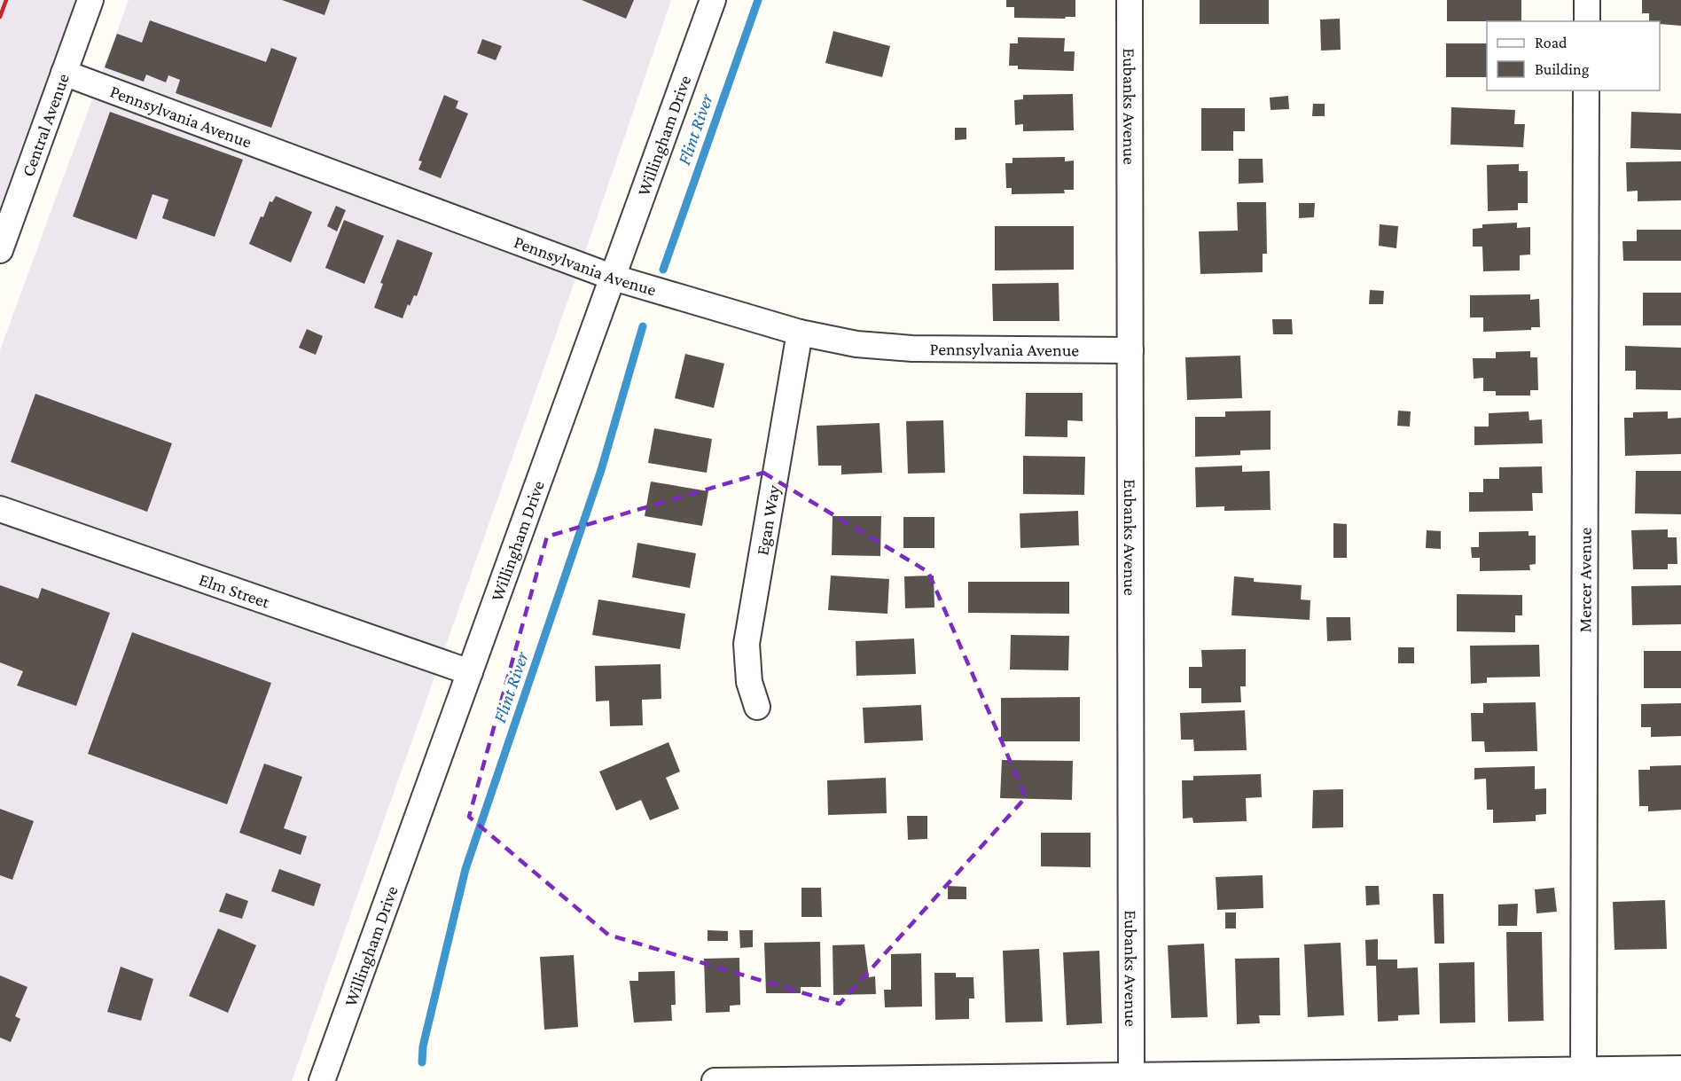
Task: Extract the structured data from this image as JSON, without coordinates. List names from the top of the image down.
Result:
{
  "streets": {
    "street": [
      "Eubanks Avenue",
      "Pennsylvania Avenue",
      "Central Avenue",
      "Willingham Drive",
      "Egan Way",
      "Mercer Avenue",
      "Elm Street"
    ]
  },
  "crossings": [
    ["Eubanks Avenue", "Pennsylvania Avenue"],
    ["Pennsylvania Avenue", "Central Avenue"],
    ["Pennsylvania Avenue", "Willingham Drive"],
    ["Pennsylvania Avenue", "Egan Way"],
    ["Willingham Drive", "Elm Street"]
  ],
  "water": ["Flint River"],
  "legend": ["Road", "Building"]
}
